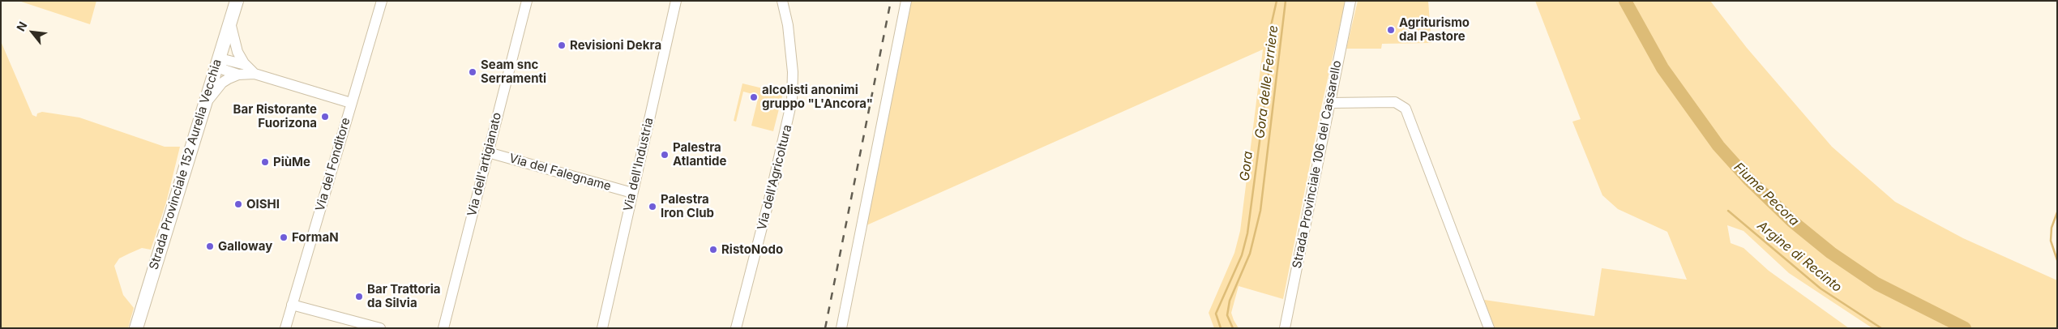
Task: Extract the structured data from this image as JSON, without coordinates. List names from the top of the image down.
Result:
{
  "streets": {
    "main road": ["Strada Provinciale 152 Aurelia Vecchia"],
    "street": [
      "Via del Fonditore",
      "Via dell'artigianato",
      "Via dell'Industria",
      "Strada Provinciale 106 del Cassarello",
      "Via del Falegname",
      "Via dell'Agricoltura"
    ]
  },
  "crossings": [
    ["Via dell'artigianato", "Via del Falegname"],
    ["Via dell'Industria", "Via del Falegname"]
  ],
  "water": [
    "Gora delle Ferriere",
    "Gora",
    "Fiume Pecora",
    "Argine di Recinto"
  ],
  "places": [
    "Agriturismo dal Pastore",
    "Revisioni Dekra",
    "Seam snc Serramenti",
    "alcolisti anonimi gruppo \"L'Ancora\"",
    "Bar Ristorante Fuorizona",
    "Palestra Atlantide",
    "PiùMe",
    "OISHI",
    "Palestra Iron Club",
    "FormaN",
    "Galloway",
    "RistoNodo",
    "Bar Trattoria da Silvia"
  ],
  "north": "top left"
}
